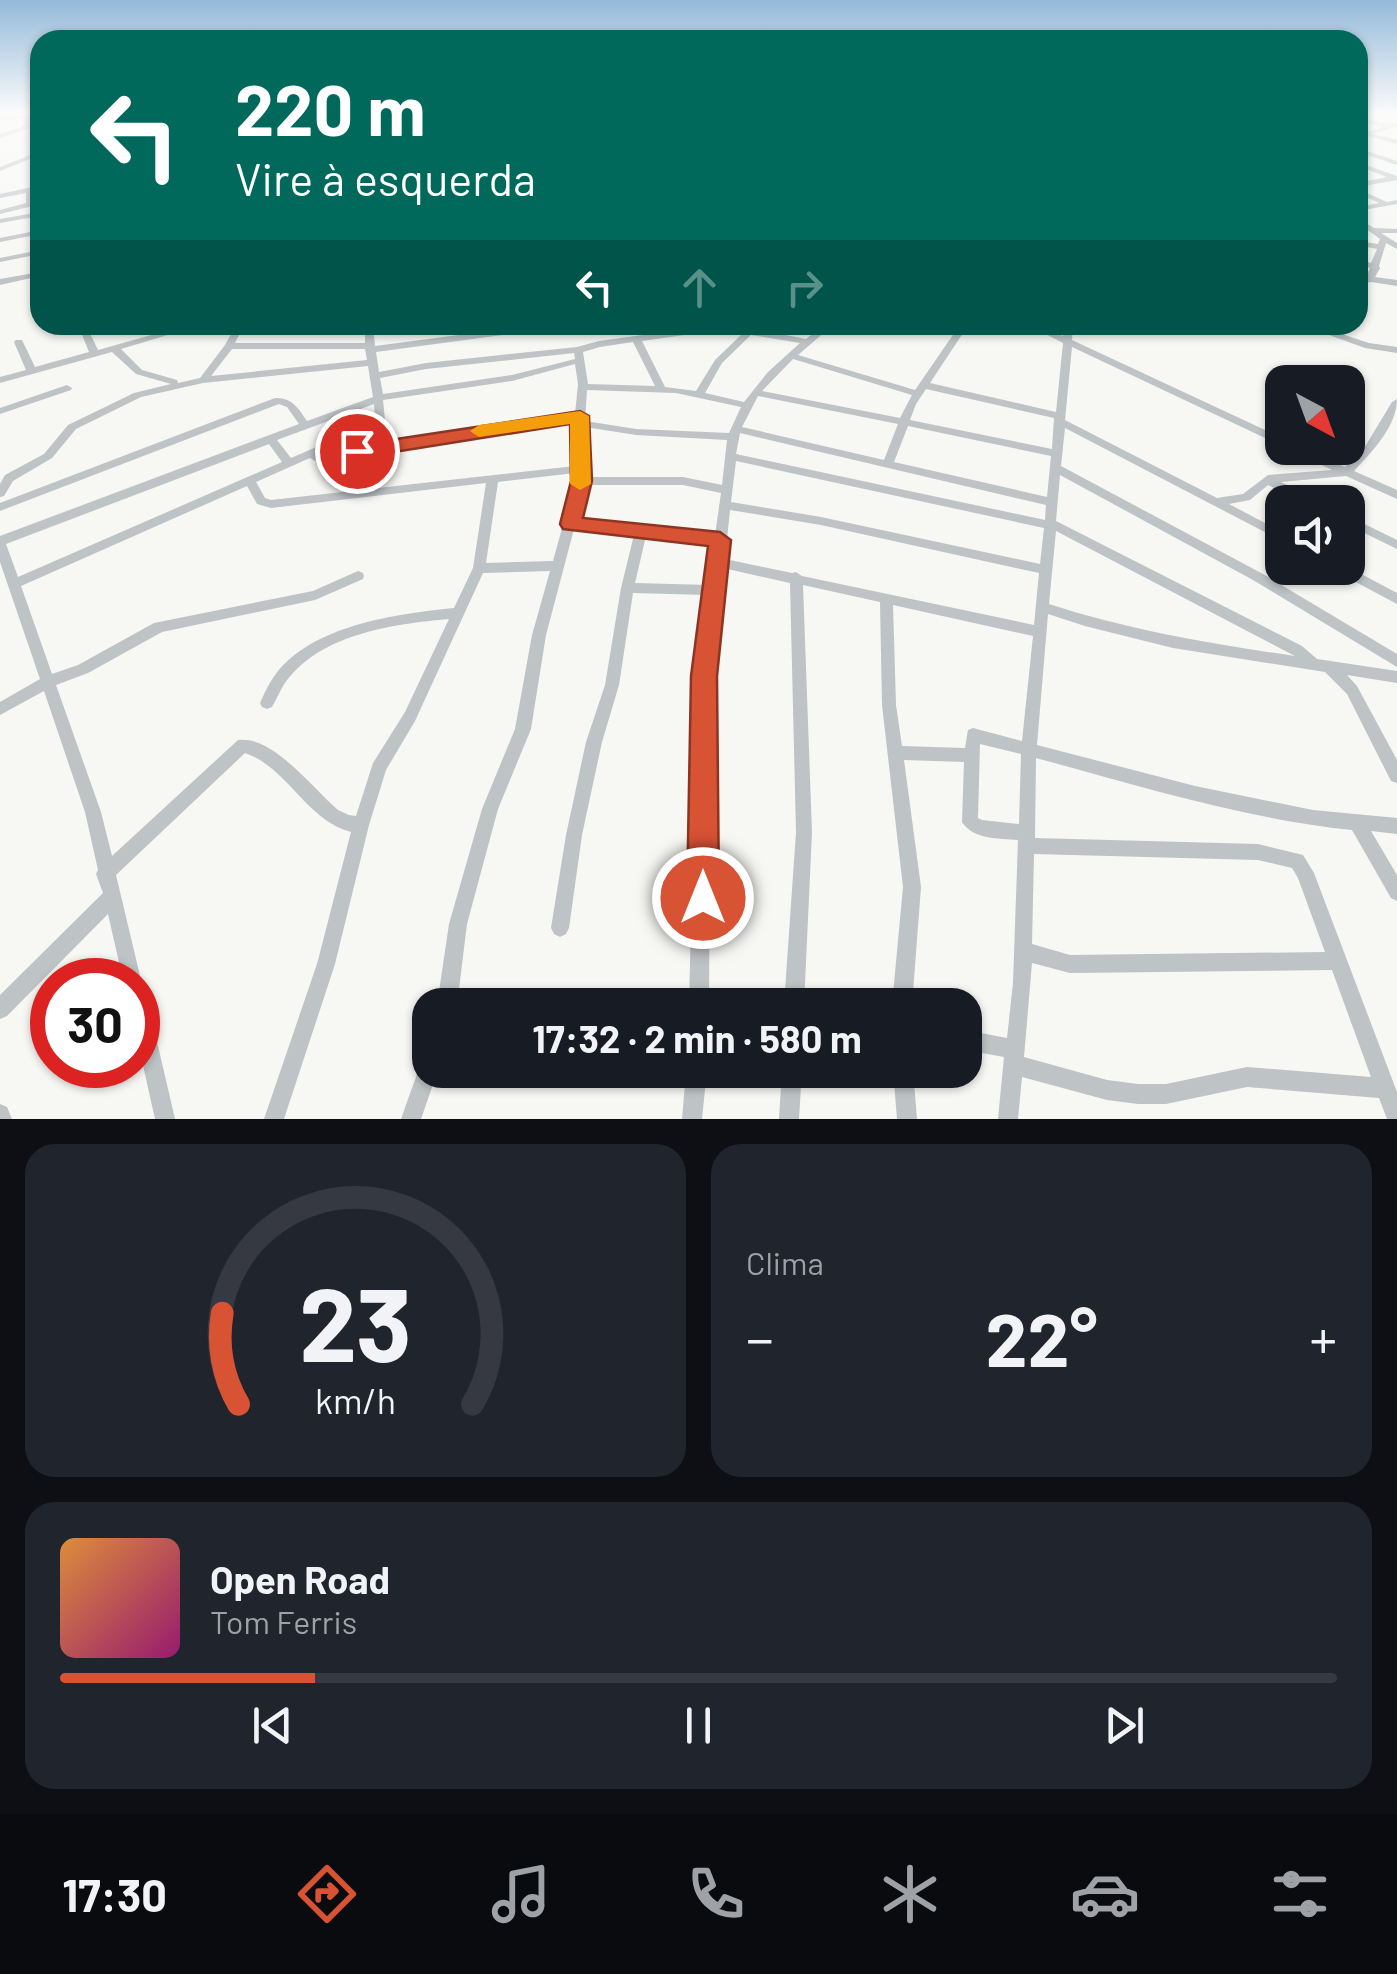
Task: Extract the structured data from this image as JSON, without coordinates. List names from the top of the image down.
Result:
{
  "north": "bottom right",
  "page": {
    "turn": ["220 m", "Vire à esquerda"],
    "limit": "30",
    "trip": "17:32 · 2 min · 580 m",
    "tile": "Clima",
    "heat": ["−", "22°", "+"],
    "song": ["Open Road", "Tom Ferris"],
    "tabs": "17:30",
    "gauge": ["23", "km/h"]
  }
}
